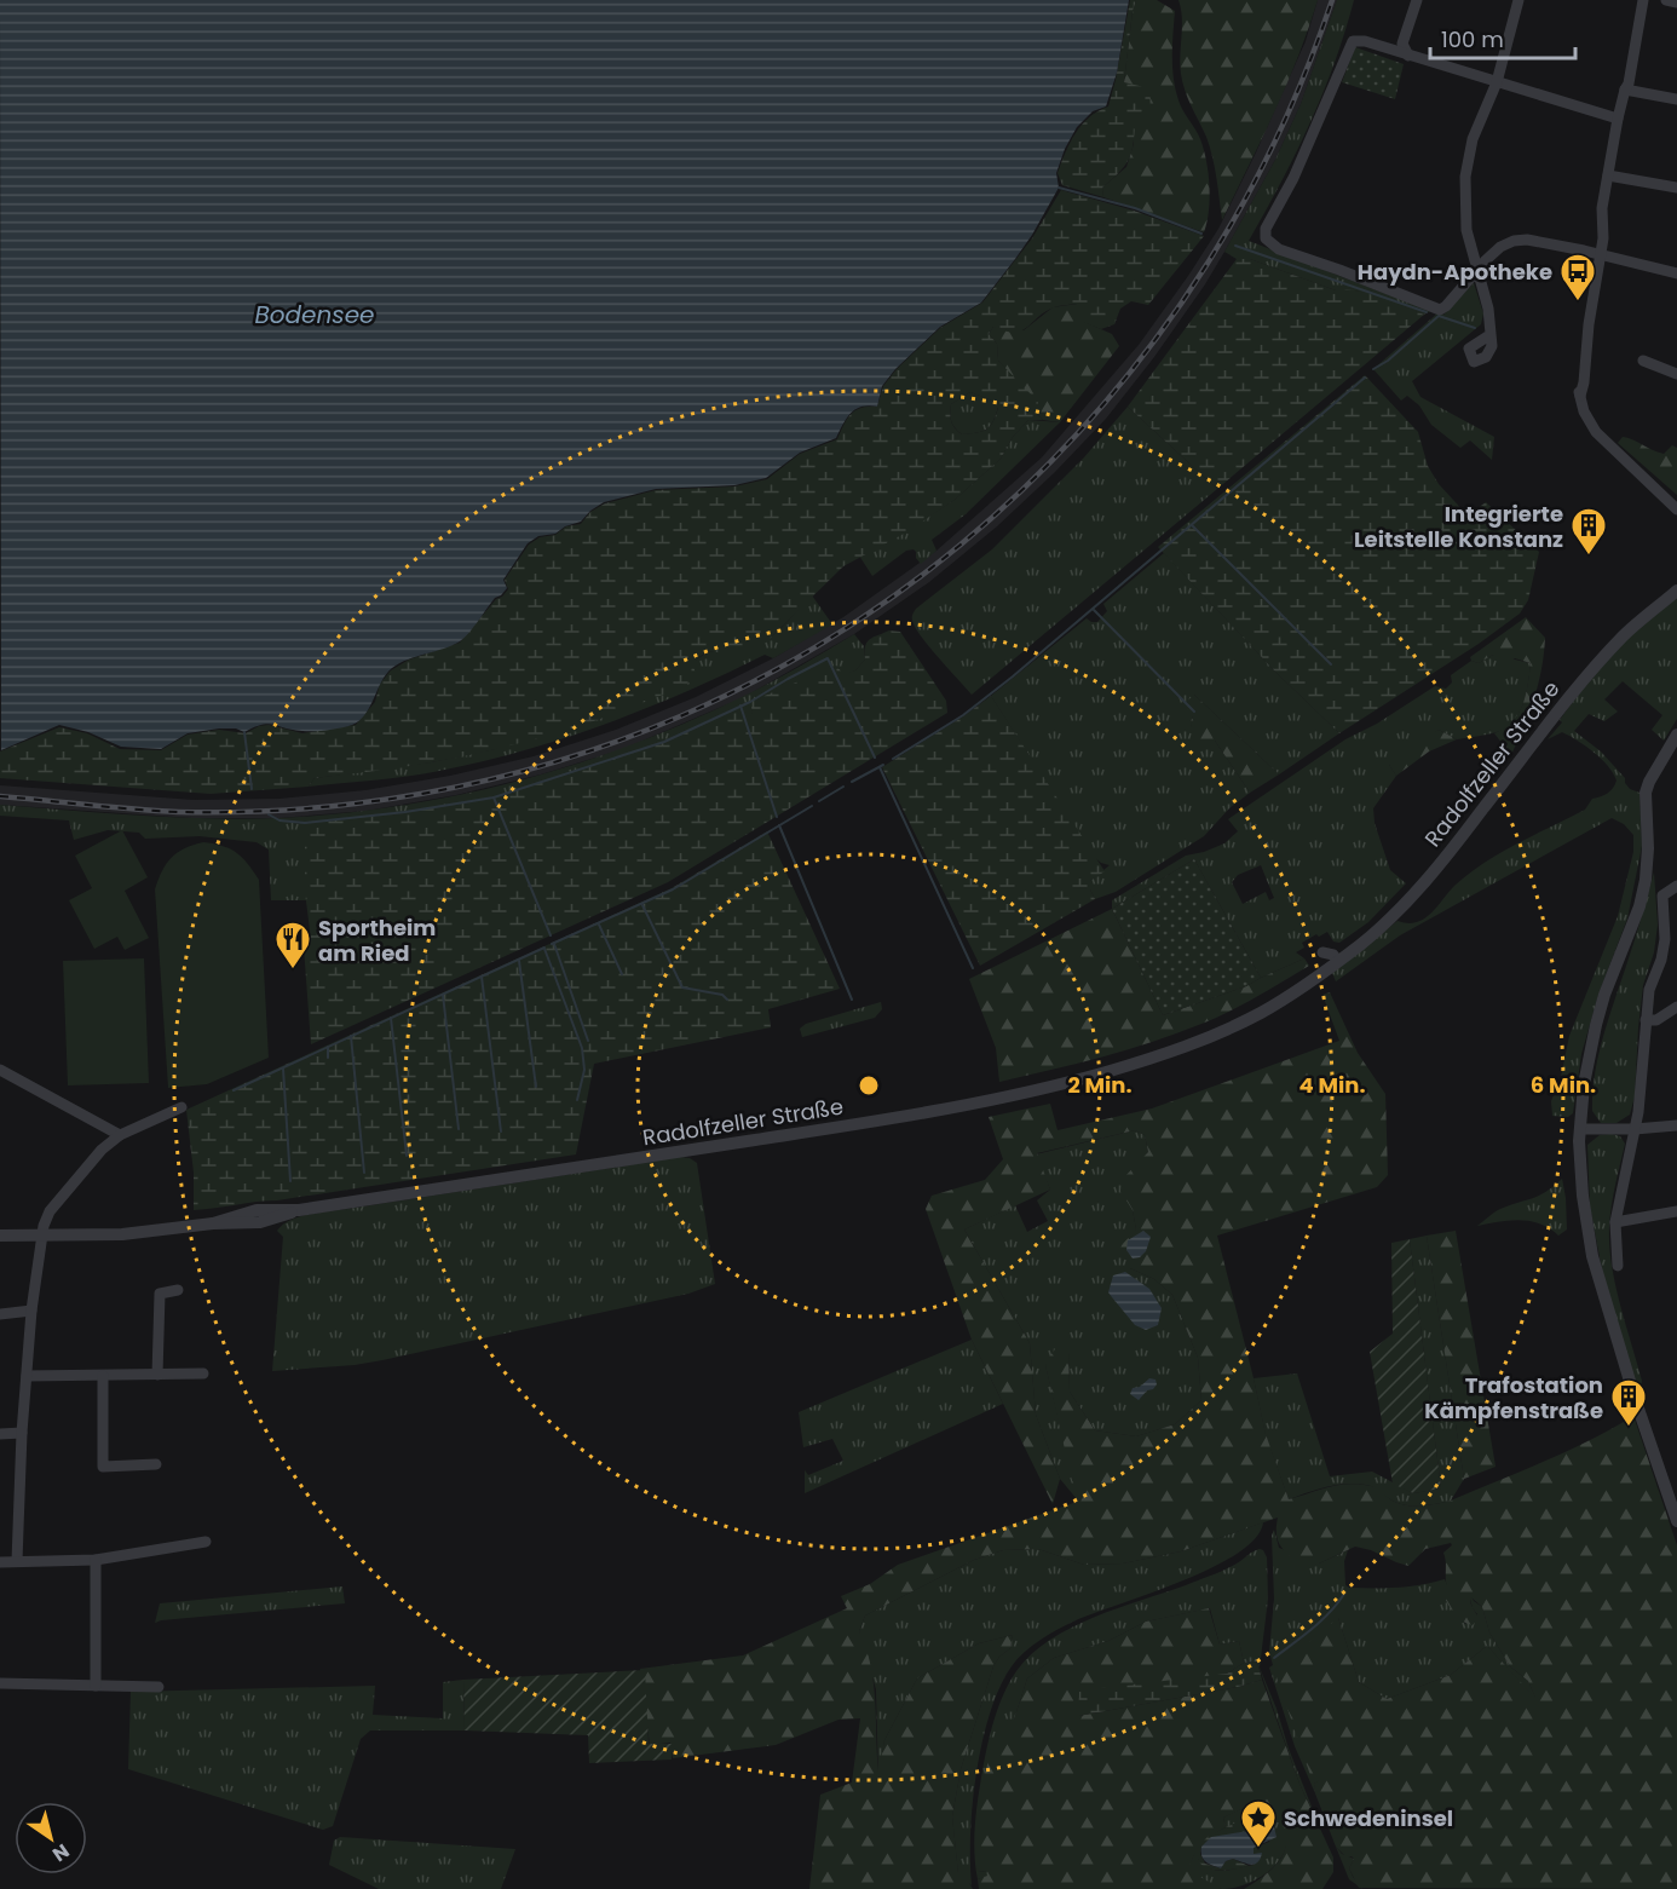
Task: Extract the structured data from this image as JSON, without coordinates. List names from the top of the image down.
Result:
{
  "streets": {
    "street": ["Radolfzeller Straße"]
  },
  "water": ["Bodensee"],
  "places": {
    "bus stop": ["Haydn-Apotheke"],
    "building": ["Integrierte Leitstelle Konstanz", "Trafostation Kämpfenstraße"],
    "restaurant": ["Sportheim am Ried"],
    "place": ["Schwedeninsel"]
  },
  "scale_bar": "100 m",
  "north": "bottom right",
  "rings": ["2 Min.", "4 Min.", "6 Min."]
}
